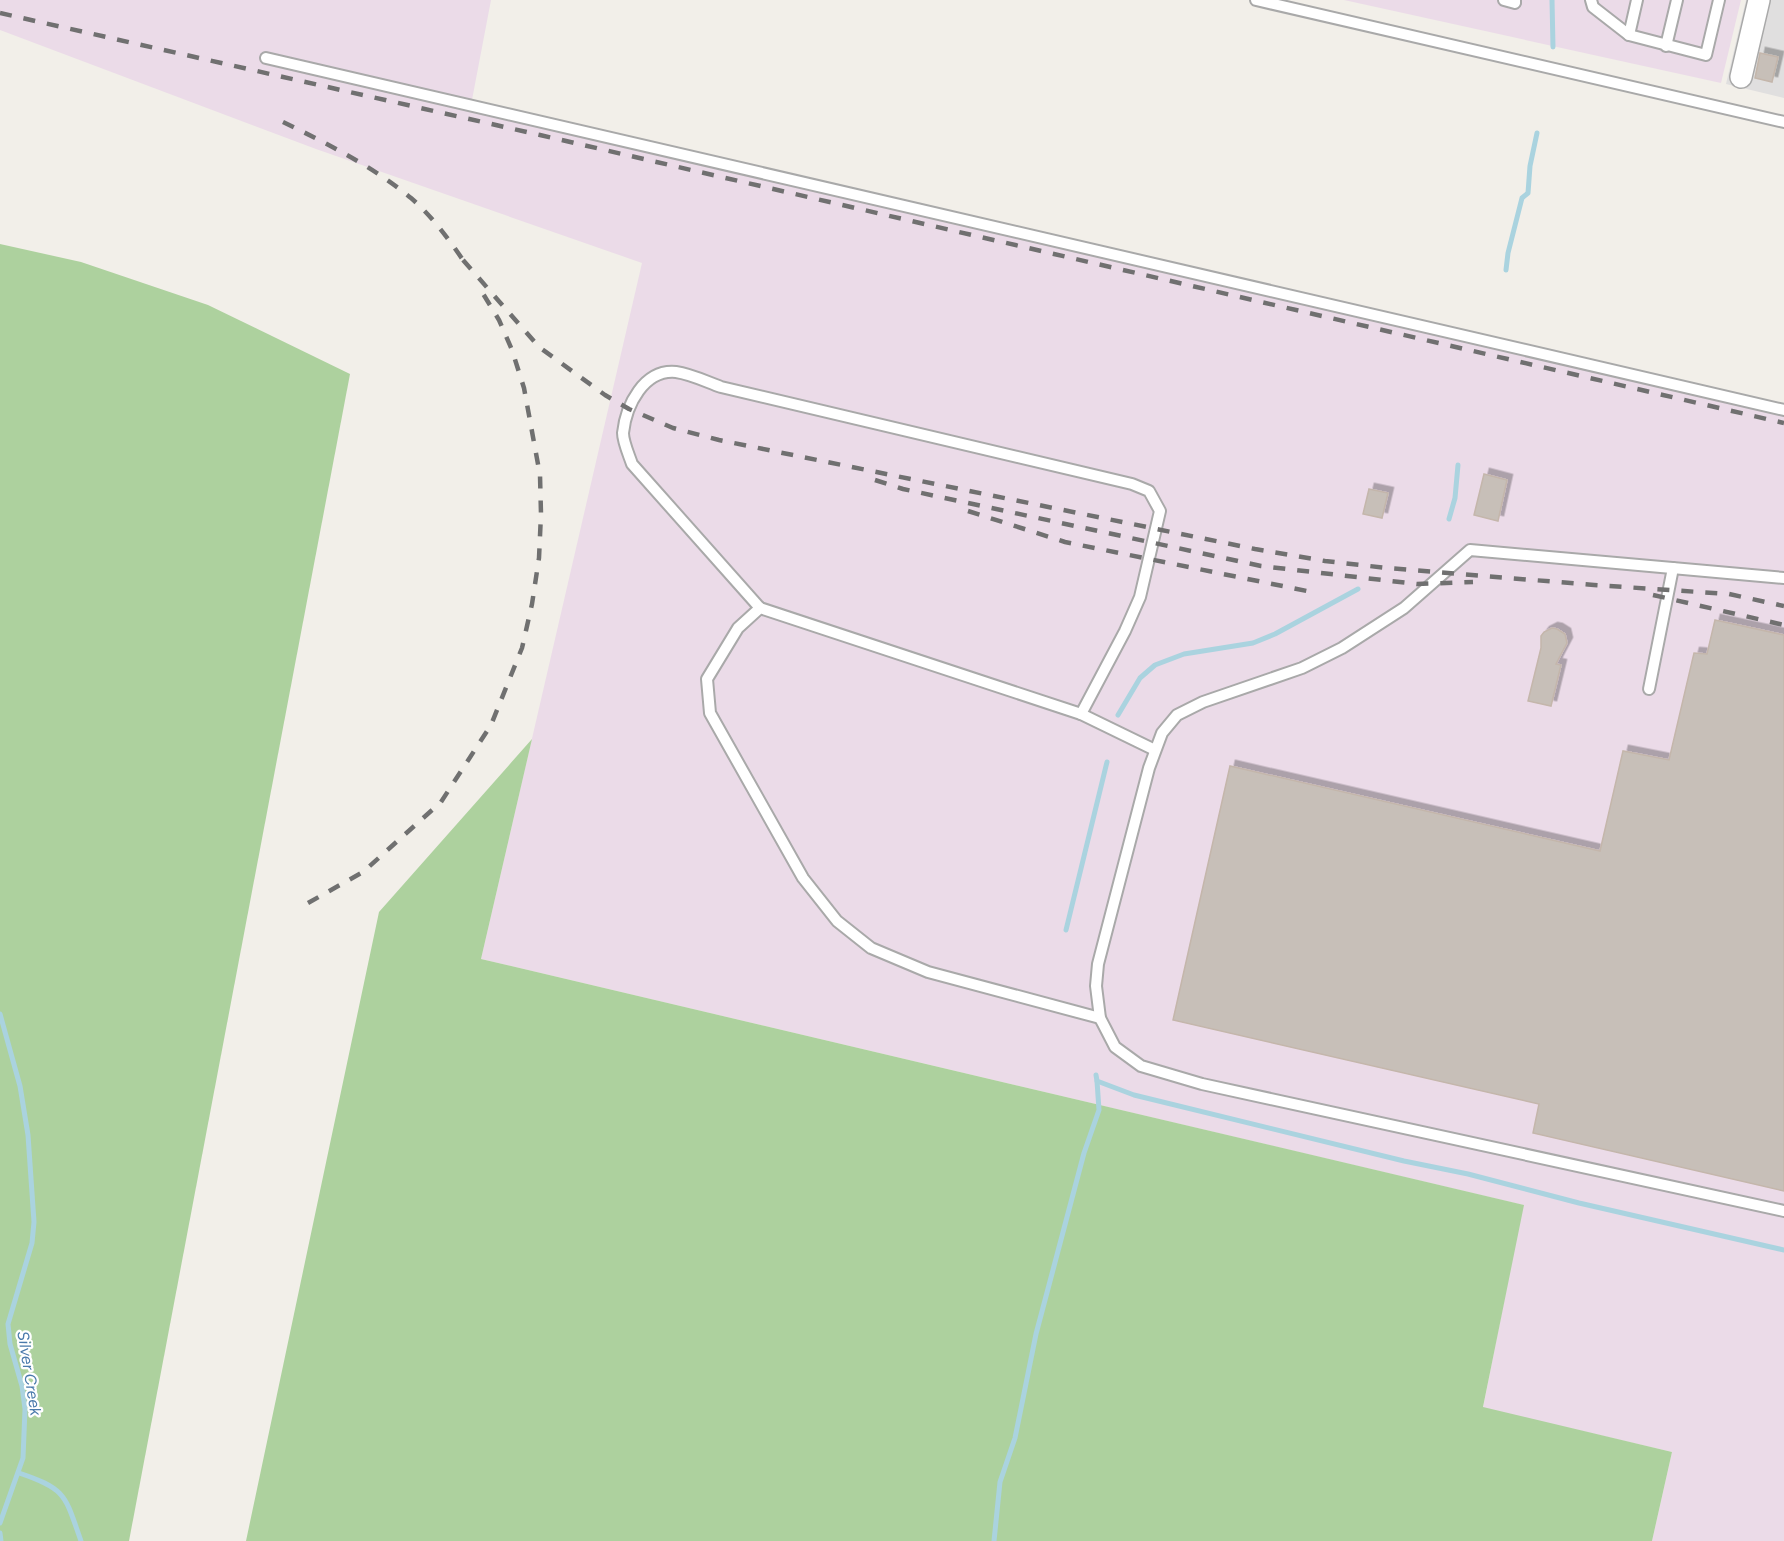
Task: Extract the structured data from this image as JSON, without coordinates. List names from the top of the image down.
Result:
{
  "water": ["Silver Creek"]
}
